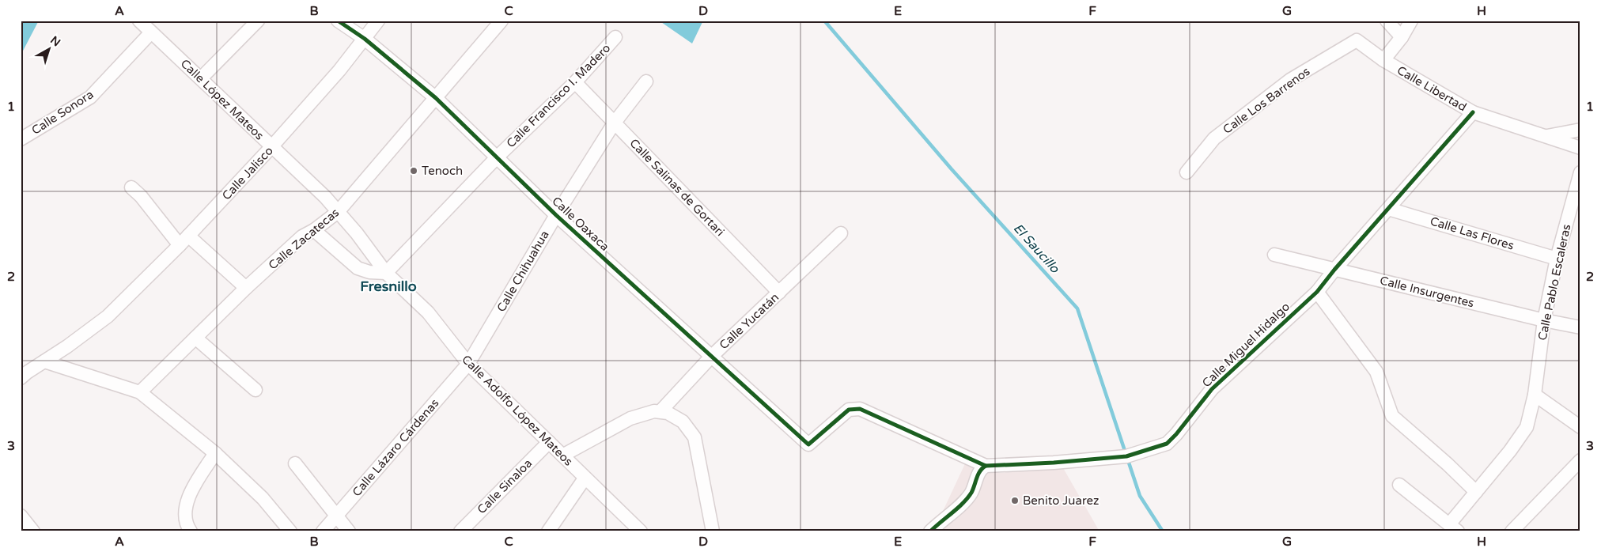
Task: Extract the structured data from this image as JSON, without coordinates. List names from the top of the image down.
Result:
{
  "streets": {
    "street": [
      "Calle Libertad",
      "Calle Francisco I. Madero",
      "Calle López Mateos",
      "Calle Los Barrenos",
      "Calle Sonora",
      "Calle Jalisco",
      "Calle Salinas de Gortari",
      "Calle Oaxaca",
      "Calle Las Flores",
      "Calle Zacatecas",
      "Calle Chihuahua",
      "Calle Pablo Escaleras",
      "Calle Insurgentes",
      "Calle Yucatán",
      "Calle Miguel Hidalgo",
      "Calle Adolfo López Mateos",
      "Calle Lázaro Cárdenas",
      "Calle Sinaloa"
    ]
  },
  "crossings": [
    ["Calle Libertad", "Calle Los Barrenos"],
    ["Calle Libertad", "Calle Miguel Hidalgo"],
    ["Calle Francisco I. Madero", "Calle Salinas de Gortari"],
    ["Calle Francisco I. Madero", "Calle Oaxaca"],
    ["Calle Francisco I. Madero", "Calle Adolfo López Mateos"],
    ["Calle López Mateos", "Calle Sonora"],
    ["Calle López Mateos", "Calle Jalisco"],
    ["Calle López Mateos", "Calle Zacatecas"],
    ["Calle López Mateos", "Calle Adolfo López Mateos"],
    ["Calle Jalisco", "Calle Oaxaca"],
    ["Calle Salinas de Gortari", "Calle Chihuahua"],
    ["Calle Salinas de Gortari", "Calle Yucatán"],
    ["Calle Oaxaca", "Calle Zacatecas"],
    ["Calle Oaxaca", "Calle Chihuahua"],
    ["Calle Oaxaca", "Calle Yucatán"],
    ["Calle Oaxaca", "Calle Miguel Hidalgo"],
    ["Calle Las Flores", "Calle Pablo Escaleras"],
    ["Calle Las Flores", "Calle Miguel Hidalgo"],
    ["Calle Zacatecas", "Calle Adolfo López Mateos"],
    ["Calle Chihuahua", "Calle Adolfo López Mateos"],
    ["Calle Chihuahua", "Calle Lázaro Cárdenas"],
    ["Calle Pablo Escaleras", "Calle Insurgentes"],
    ["Calle Insurgentes", "Calle Miguel Hidalgo"],
    ["Calle Adolfo López Mateos", "Calle Lázaro Cárdenas"],
    ["Calle Adolfo López Mateos", "Calle Sinaloa"]
  ],
  "districts": ["Fresnillo"],
  "water": ["El Saucillo"],
  "places": ["Tenoch", "Benito Juarez"],
  "north": "top right",
  "grid": {
    "columns": [
      "A",
      "B",
      "C",
      "D",
      "E",
      "F",
      "G",
      "H"
    ],
    "rows": ["1", "2", "3"]
  }
}
